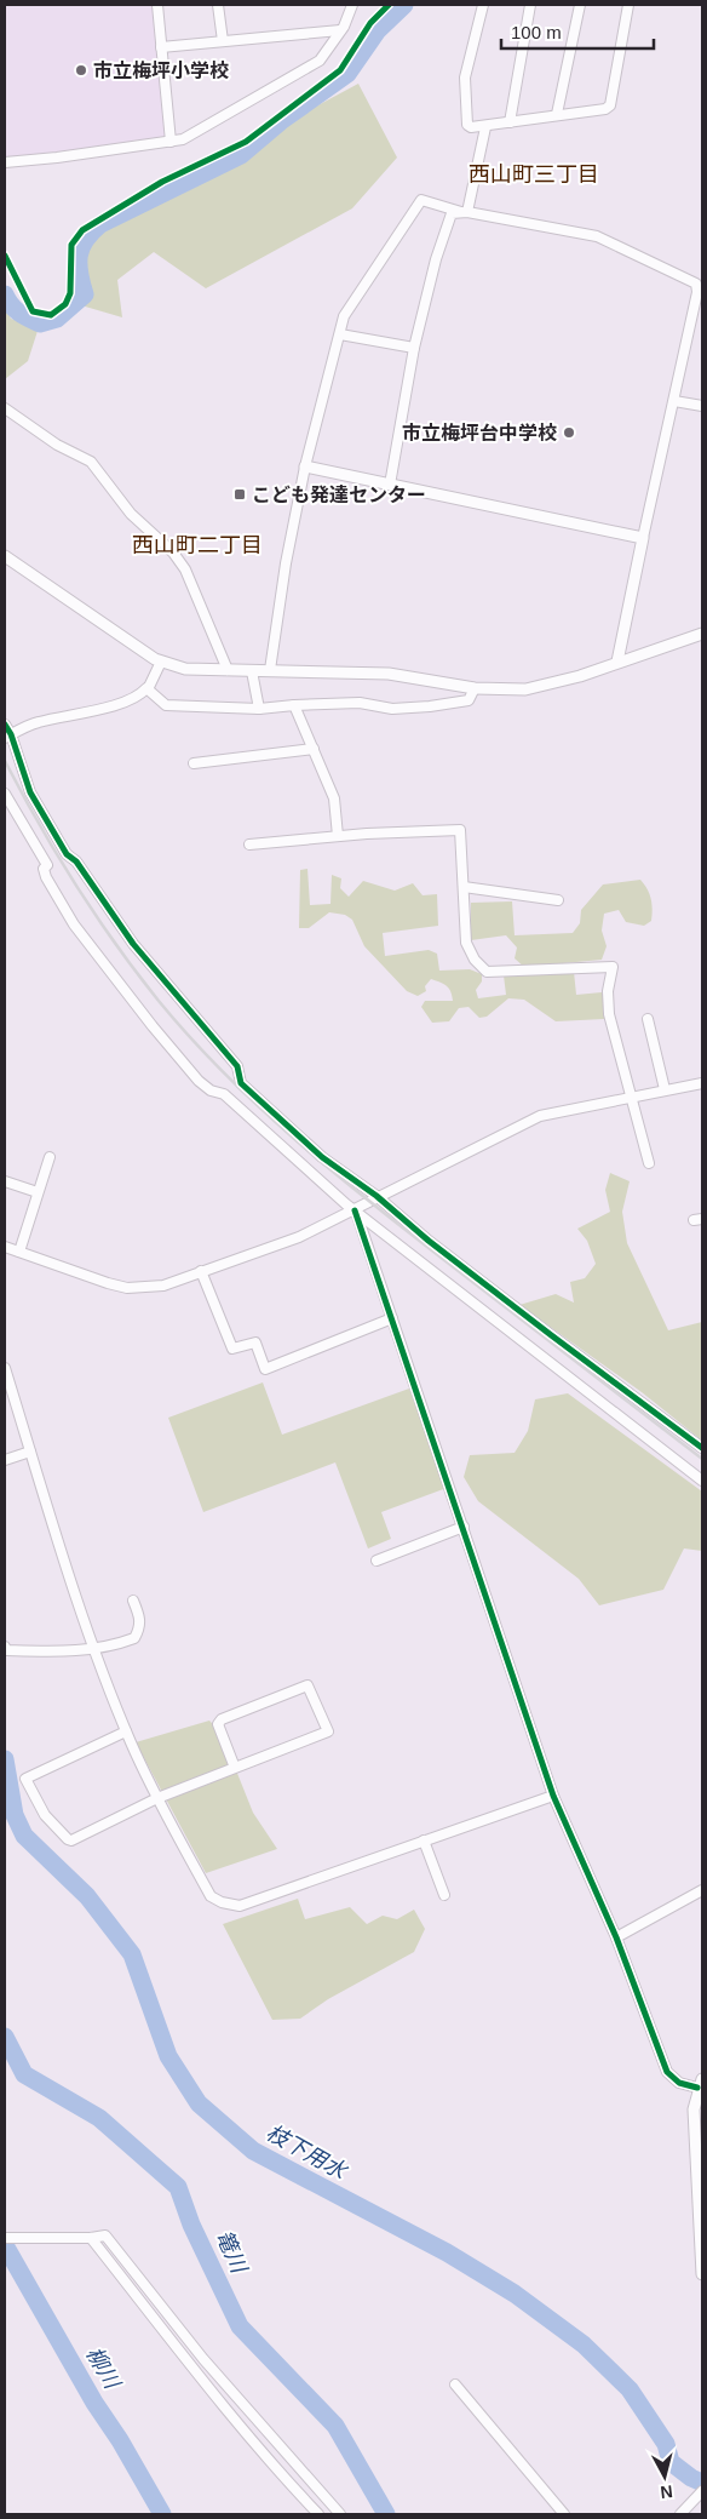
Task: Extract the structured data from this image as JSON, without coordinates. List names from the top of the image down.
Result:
{
  "districts": ["西山町三丁目", "西山町二丁目"],
  "water": ["枝下用水", "篭川", "柳川"],
  "places": {
    "other": ["市立梅坪小学校", "市立梅坪台中学校"],
    "transit": ["こども発達センター"]
  },
  "scale_bar": "100 m",
  "north": "bottom"
}
